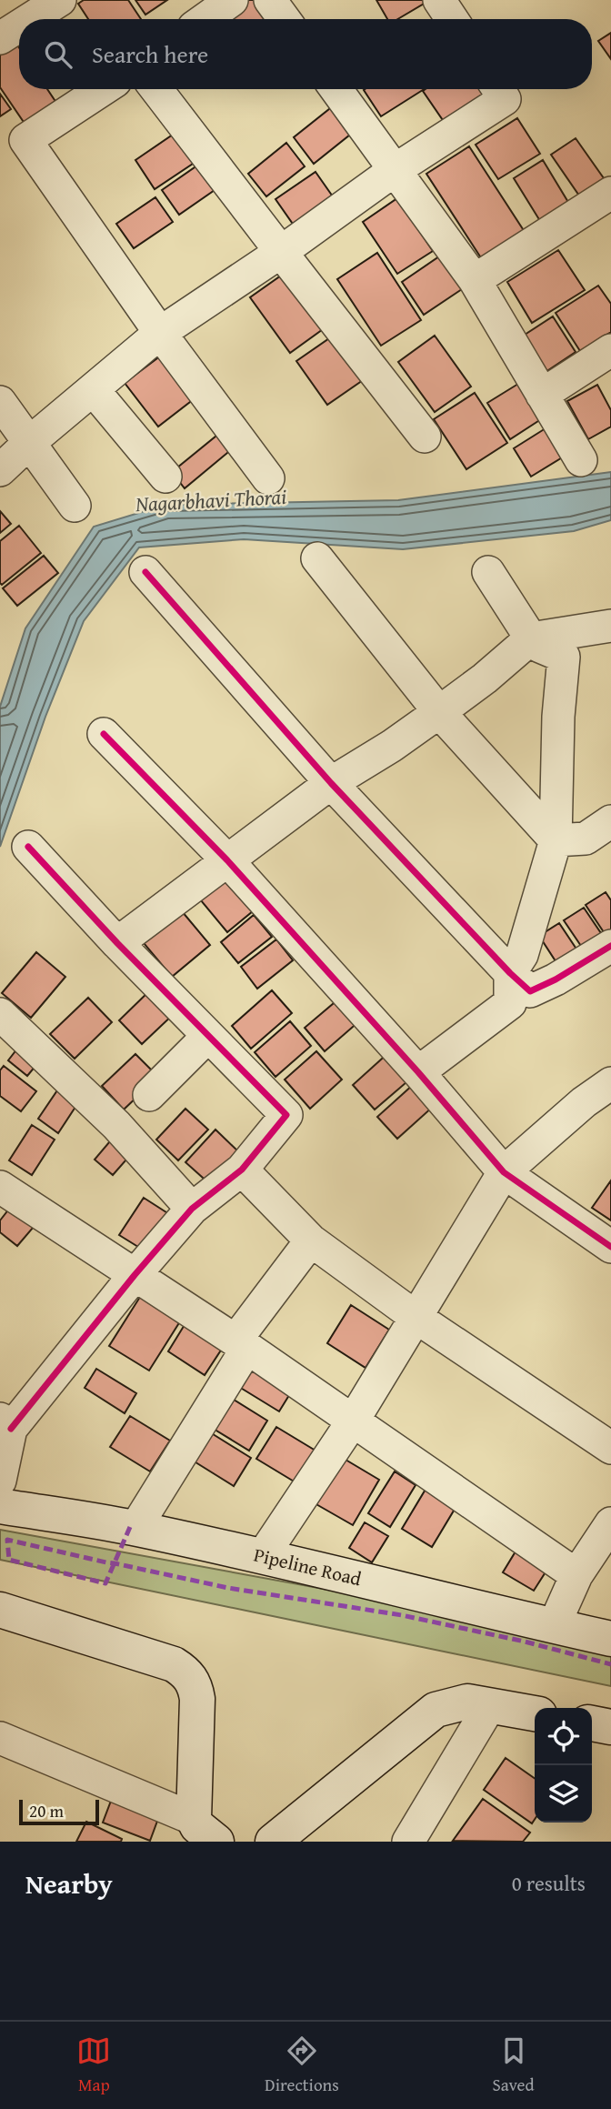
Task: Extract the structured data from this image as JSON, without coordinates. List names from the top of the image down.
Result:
{
  "streets": {
    "main road": ["Pipeline Road"]
  },
  "water": ["Nagarbhavi Thorai"],
  "scale_bar": "20 m",
  "page": {
    "search": "Search here",
    "scale": "20 m",
    "heading": ["Nearby", "0 results"],
    "nav": ["Map", "Directions", "Saved"]
  }
}
